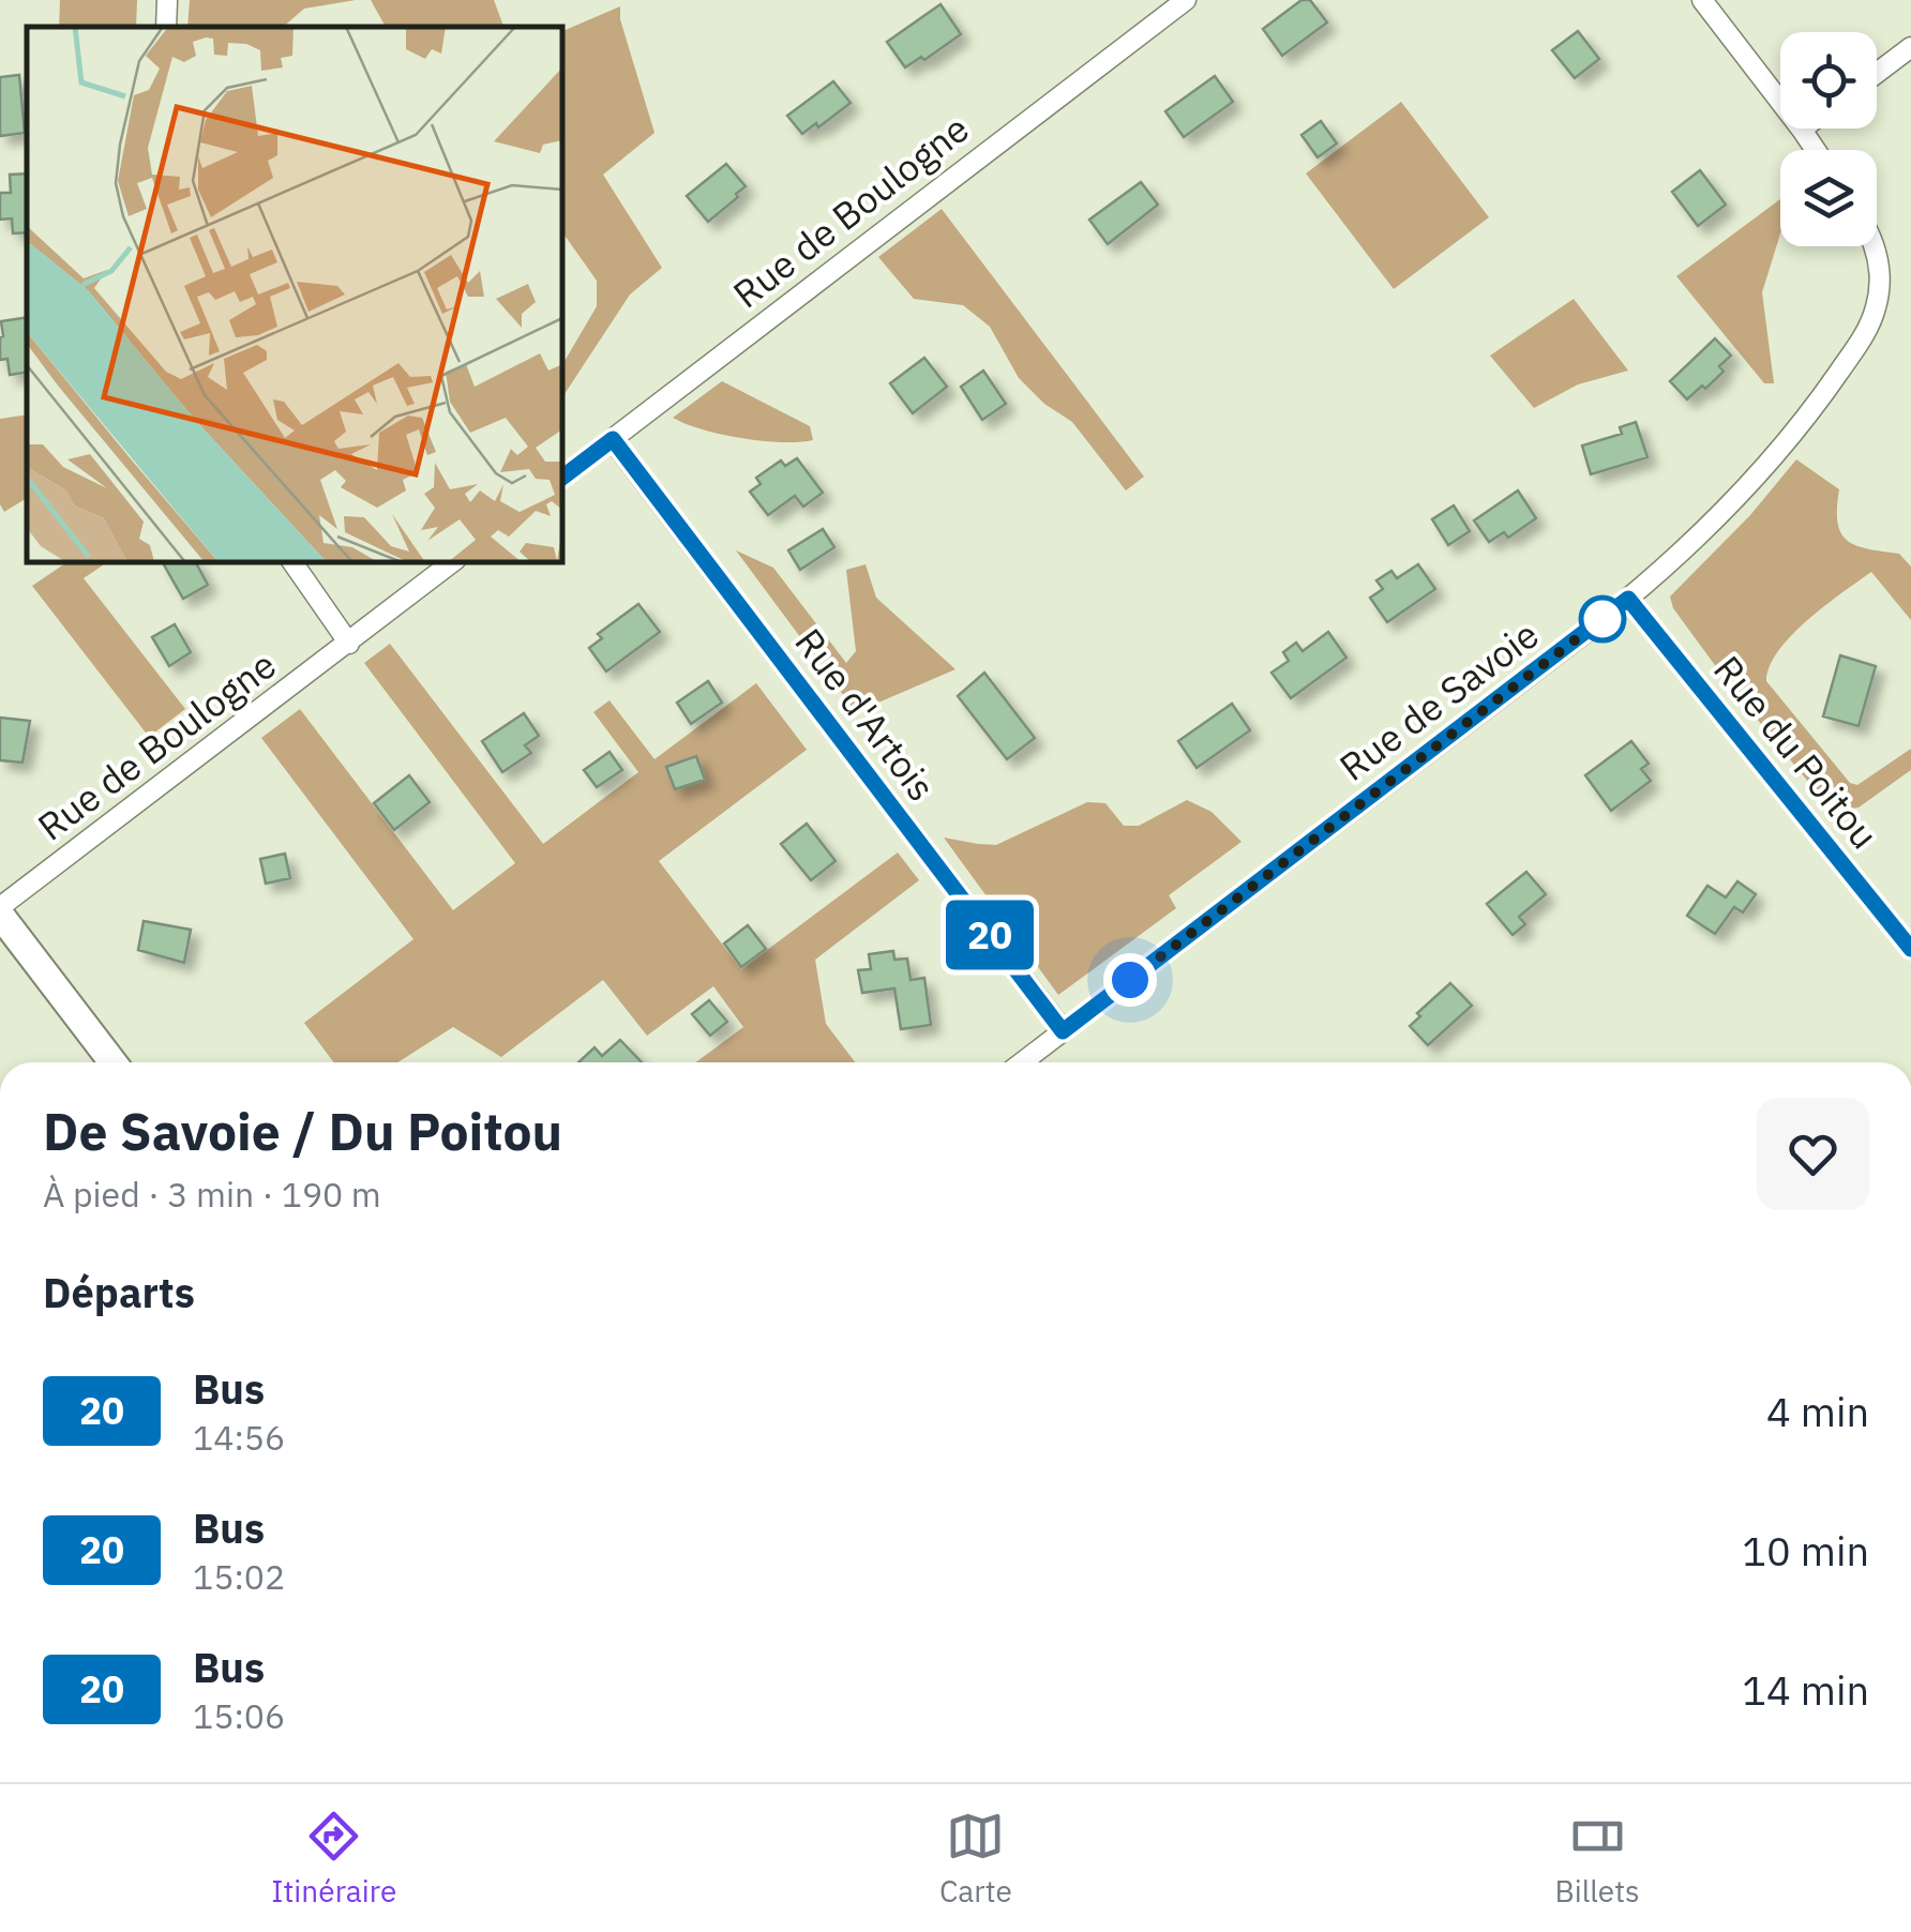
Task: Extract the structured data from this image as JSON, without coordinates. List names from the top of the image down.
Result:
{
  "streets": {
    "street": [
      "Rue de Boulogne",
      "Rue de Savoie",
      "Rue d'Artois",
      "Rue du Poitou"
    ]
  },
  "crossings": [
    ["Rue de Boulogne", "Rue d'Artois"],
    ["Rue de Savoie", "Rue d'Artois"],
    ["Rue de Savoie", "Rue du Poitou"]
  ],
  "lines": ["bus line 20"],
  "page": {
    "on_map": "20",
    "heading": [
      ["De Savoie / Du Poitou", "À pied · 3 min · 190 m"],
      "Départs"
    ],
    "list": [
      {
        "mark": "20",
        "name": "Bus",
        "note": "14:56",
        "value": "4 min"
      },
      {
        "mark": "20",
        "name": "Bus",
        "note": "15:02",
        "value": "10 min"
      },
      {
        "mark": "20",
        "name": "Bus",
        "note": "15:06",
        "value": "14 min"
      }
    ],
    "tabs": ["Itinéraire", "Carte", "Billets"]
  }
}
